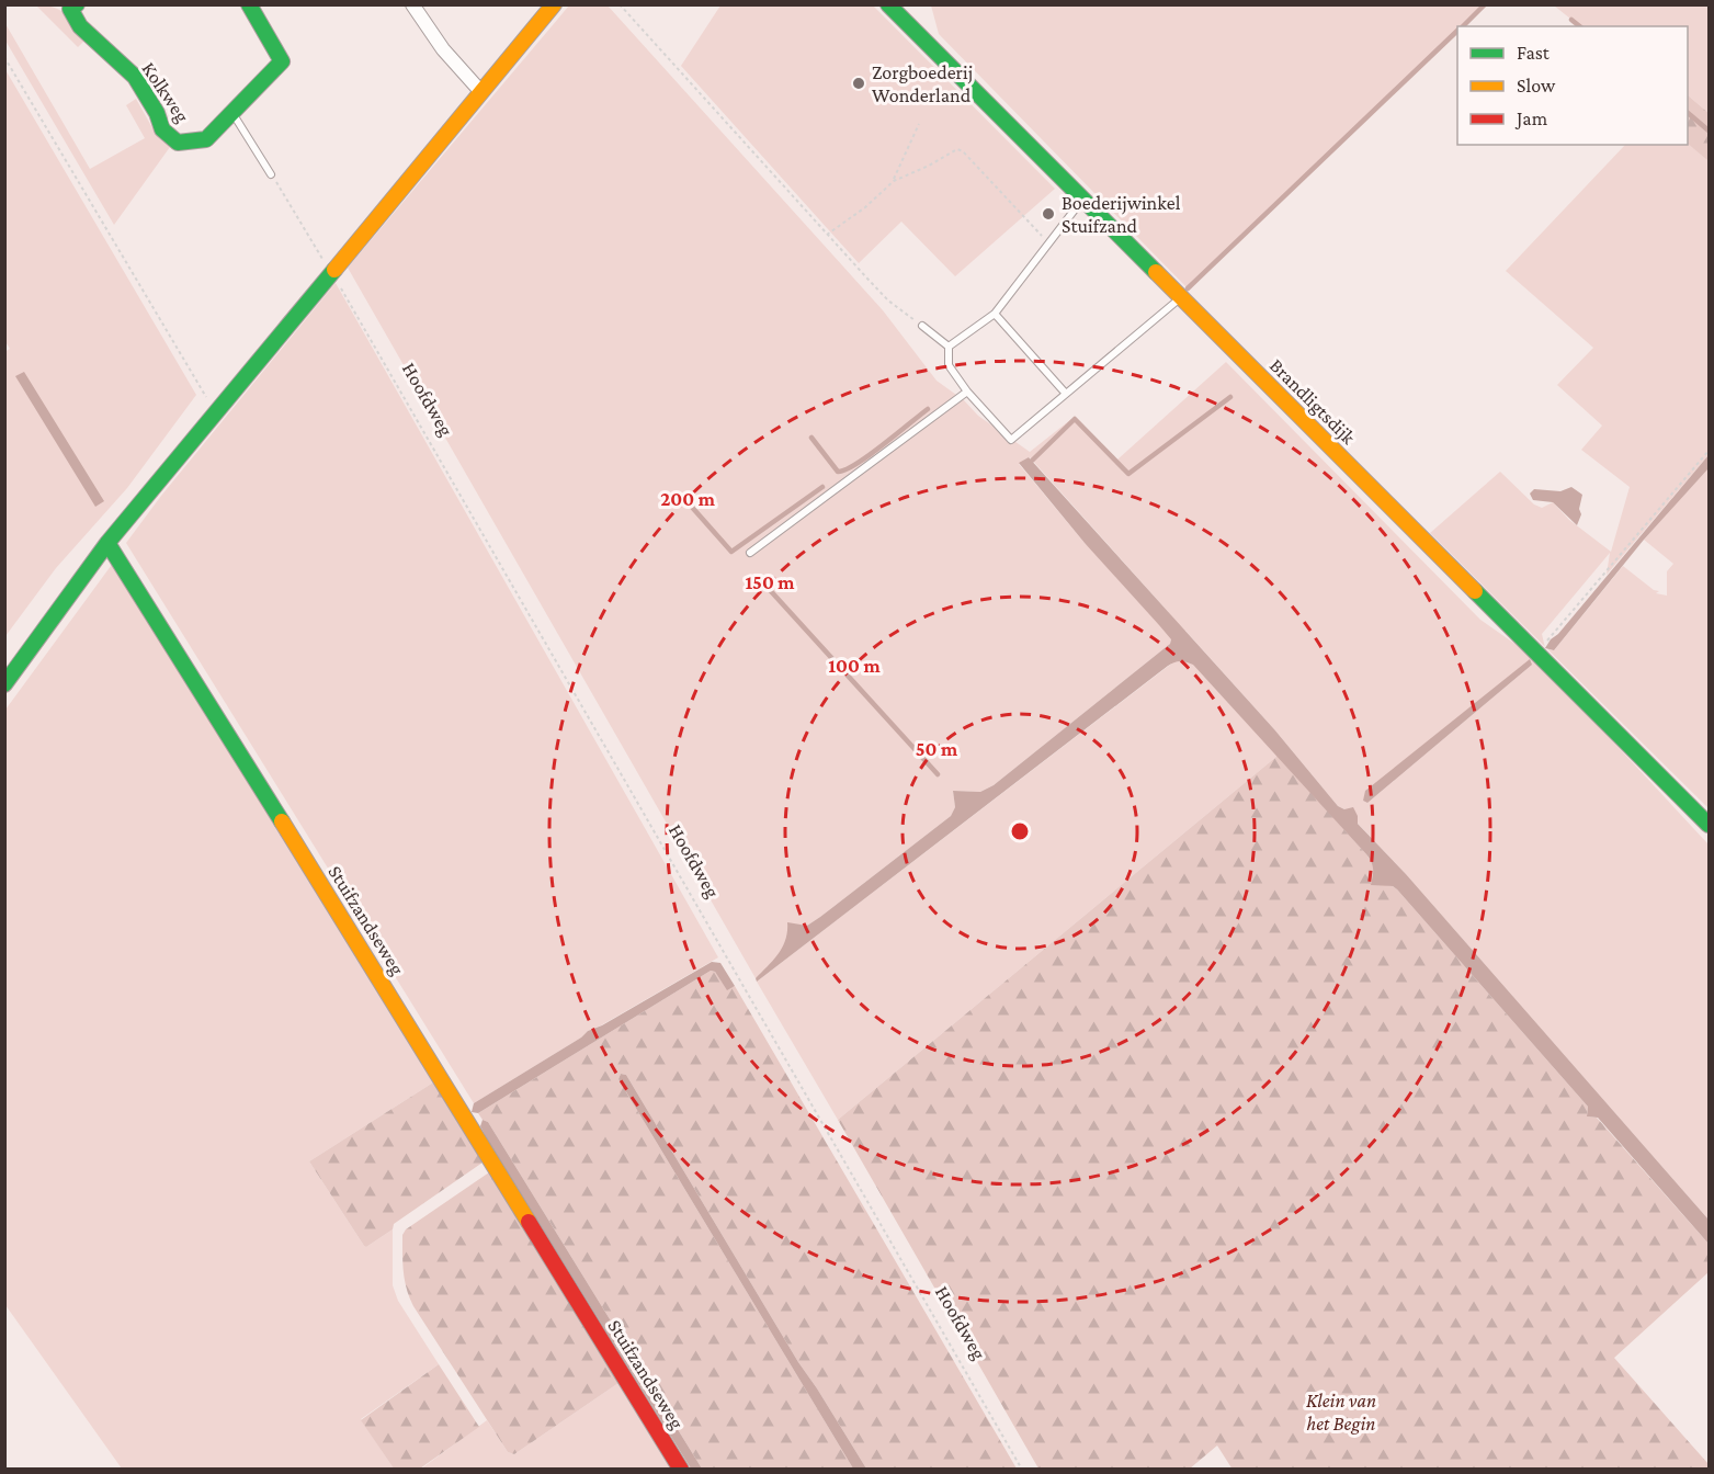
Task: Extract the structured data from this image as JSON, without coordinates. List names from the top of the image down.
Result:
{
  "streets": {
    "street": ["Kolkweg", "Brandligtsdijk", "Stuifzandseweg"],
    "path": ["Hoofdweg"]
  },
  "parks": ["Klein van het Begin"],
  "places": ["Zorgboederij Wonderland", "Boederijwinkel Stuifzand"],
  "legend": ["Fast", "Slow", "Jam"],
  "rings": [
    "200 m",
    "150 m",
    "100 m",
    "50 m"
  ]
}
